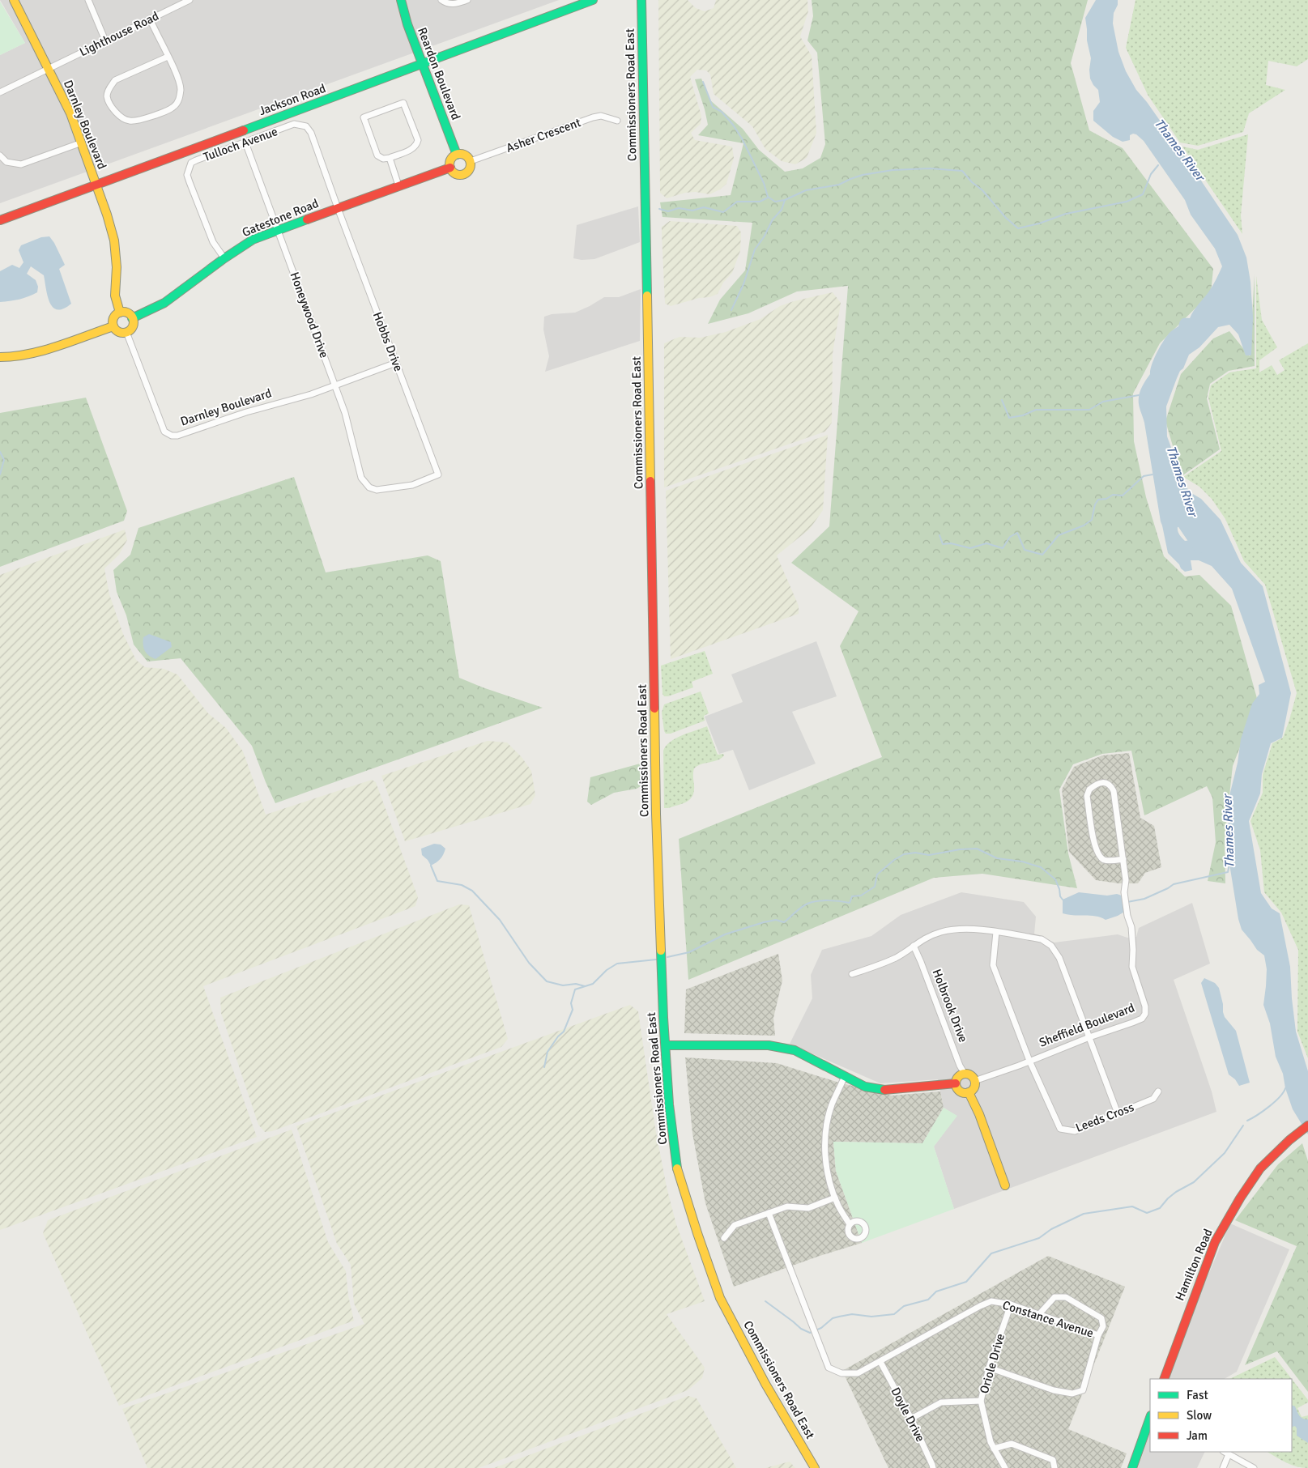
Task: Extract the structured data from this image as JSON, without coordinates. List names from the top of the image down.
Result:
{
  "streets": {
    "main road": [
      "Reardon Boulevard",
      "Commissioners Road East",
      "Jackson Road",
      "Darnley Boulevard",
      "Gatestone Road",
      "Hamilton Road"
    ],
    "street": [
      "Lighthouse Road",
      "Asher Crescent",
      "Tulloch Avenue",
      "Honeywood Drive",
      "Hobbs Drive",
      "Holbrook Drive",
      "Sheffield Boulevard",
      "Leeds Cross",
      "Constance Avenue",
      "Oriole Drive",
      "Doyle Drive"
    ]
  },
  "crossings": [
    ["Lighthouse Road", "Darnley Boulevard"],
    ["Reardon Boulevard", "Jackson Road"],
    ["Reardon Boulevard", "Asher Crescent"],
    ["Reardon Boulevard", "Gatestone Road"],
    ["Jackson Road", "Darnley Boulevard"],
    ["Darnley Boulevard", "Gatestone Road"],
    ["Darnley Boulevard", "Honeywood Drive"],
    ["Darnley Boulevard", "Hobbs Drive"],
    ["Asher Crescent", "Gatestone Road"],
    ["Tulloch Avenue", "Gatestone Road"],
    ["Tulloch Avenue", "Honeywood Drive"],
    ["Tulloch Avenue", "Hobbs Drive"],
    ["Gatestone Road", "Honeywood Drive"],
    ["Gatestone Road", "Hobbs Drive"],
    ["Honeywood Drive", "Hobbs Drive"],
    ["Holbrook Drive", "Sheffield Boulevard"],
    ["Sheffield Boulevard", "Leeds Cross"],
    ["Constance Avenue", "Oriole Drive"],
    ["Constance Avenue", "Doyle Drive"]
  ],
  "water": ["Thames River"],
  "legend": ["Fast", "Slow", "Jam"]
}
